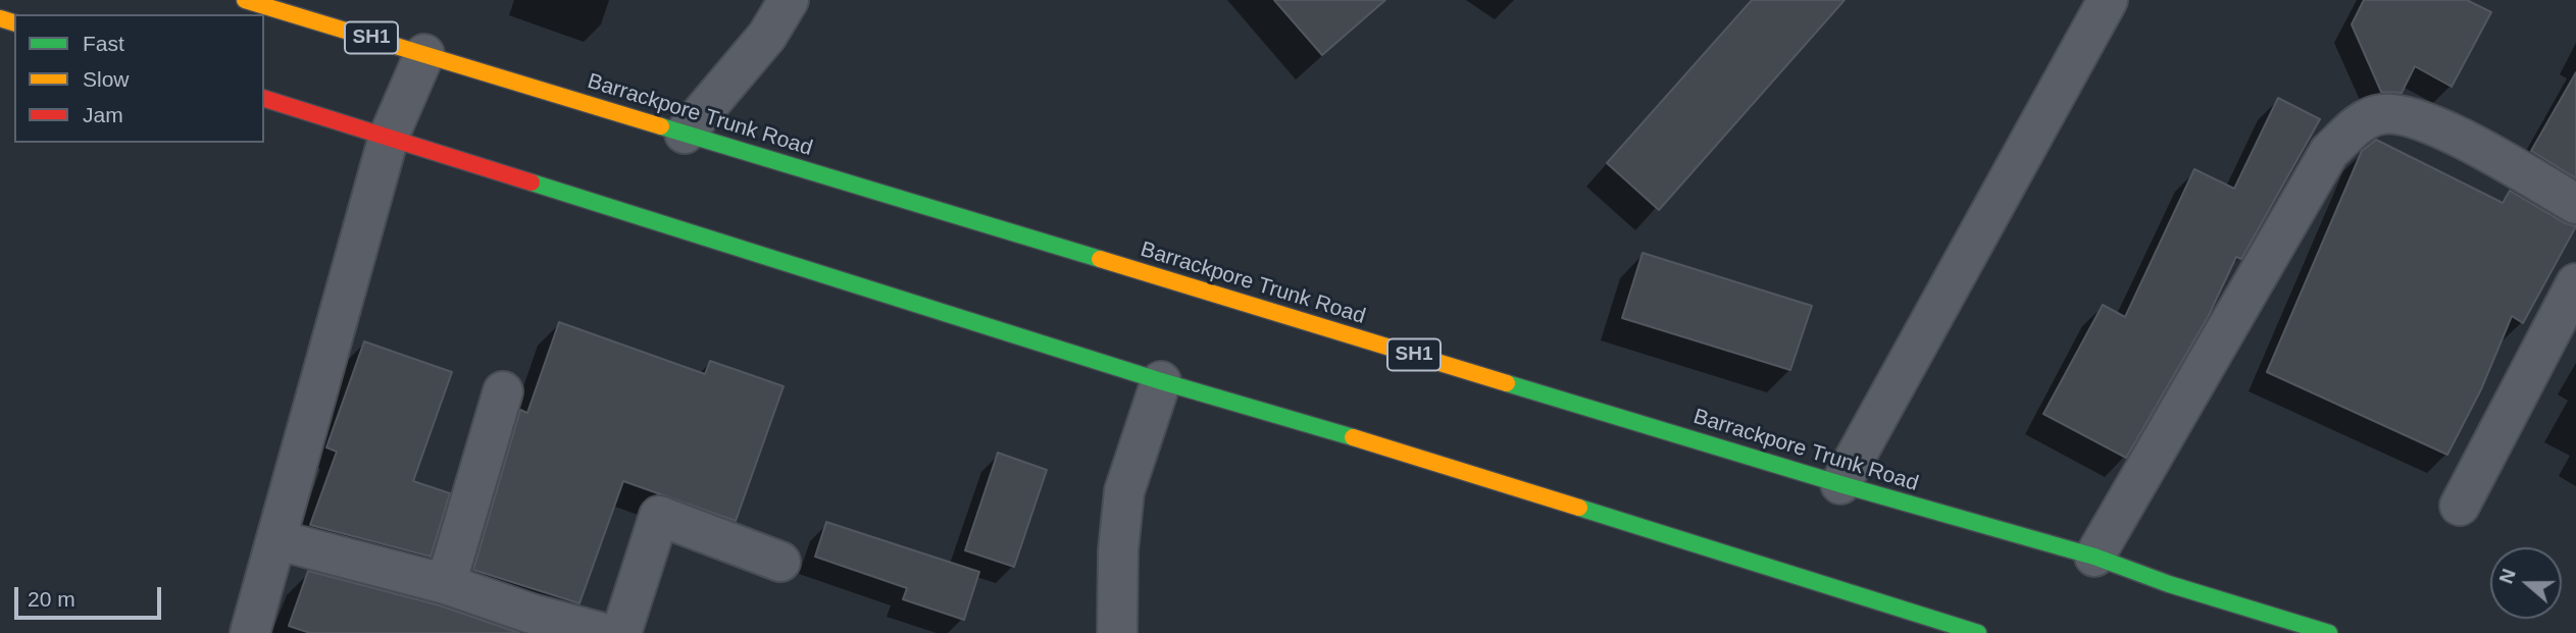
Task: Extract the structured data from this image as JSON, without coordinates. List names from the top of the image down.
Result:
{
  "streets": {
    "main road": ["SH1", "Barrackpore Trunk Road"]
  },
  "legend": ["Fast", "Slow", "Jam"],
  "scale_bar": "20 m",
  "north": "left"
}
